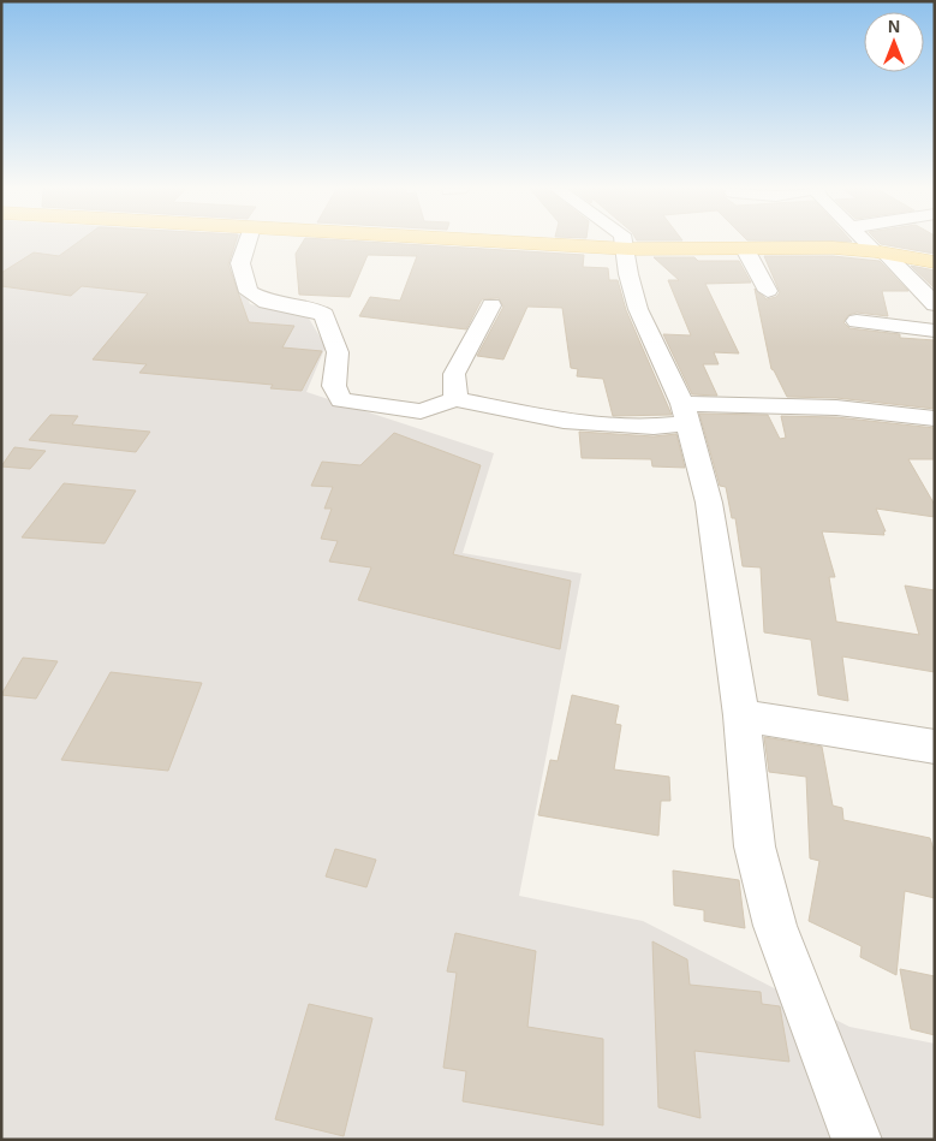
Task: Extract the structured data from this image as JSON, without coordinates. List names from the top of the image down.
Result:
{
  "north": "top"
}
